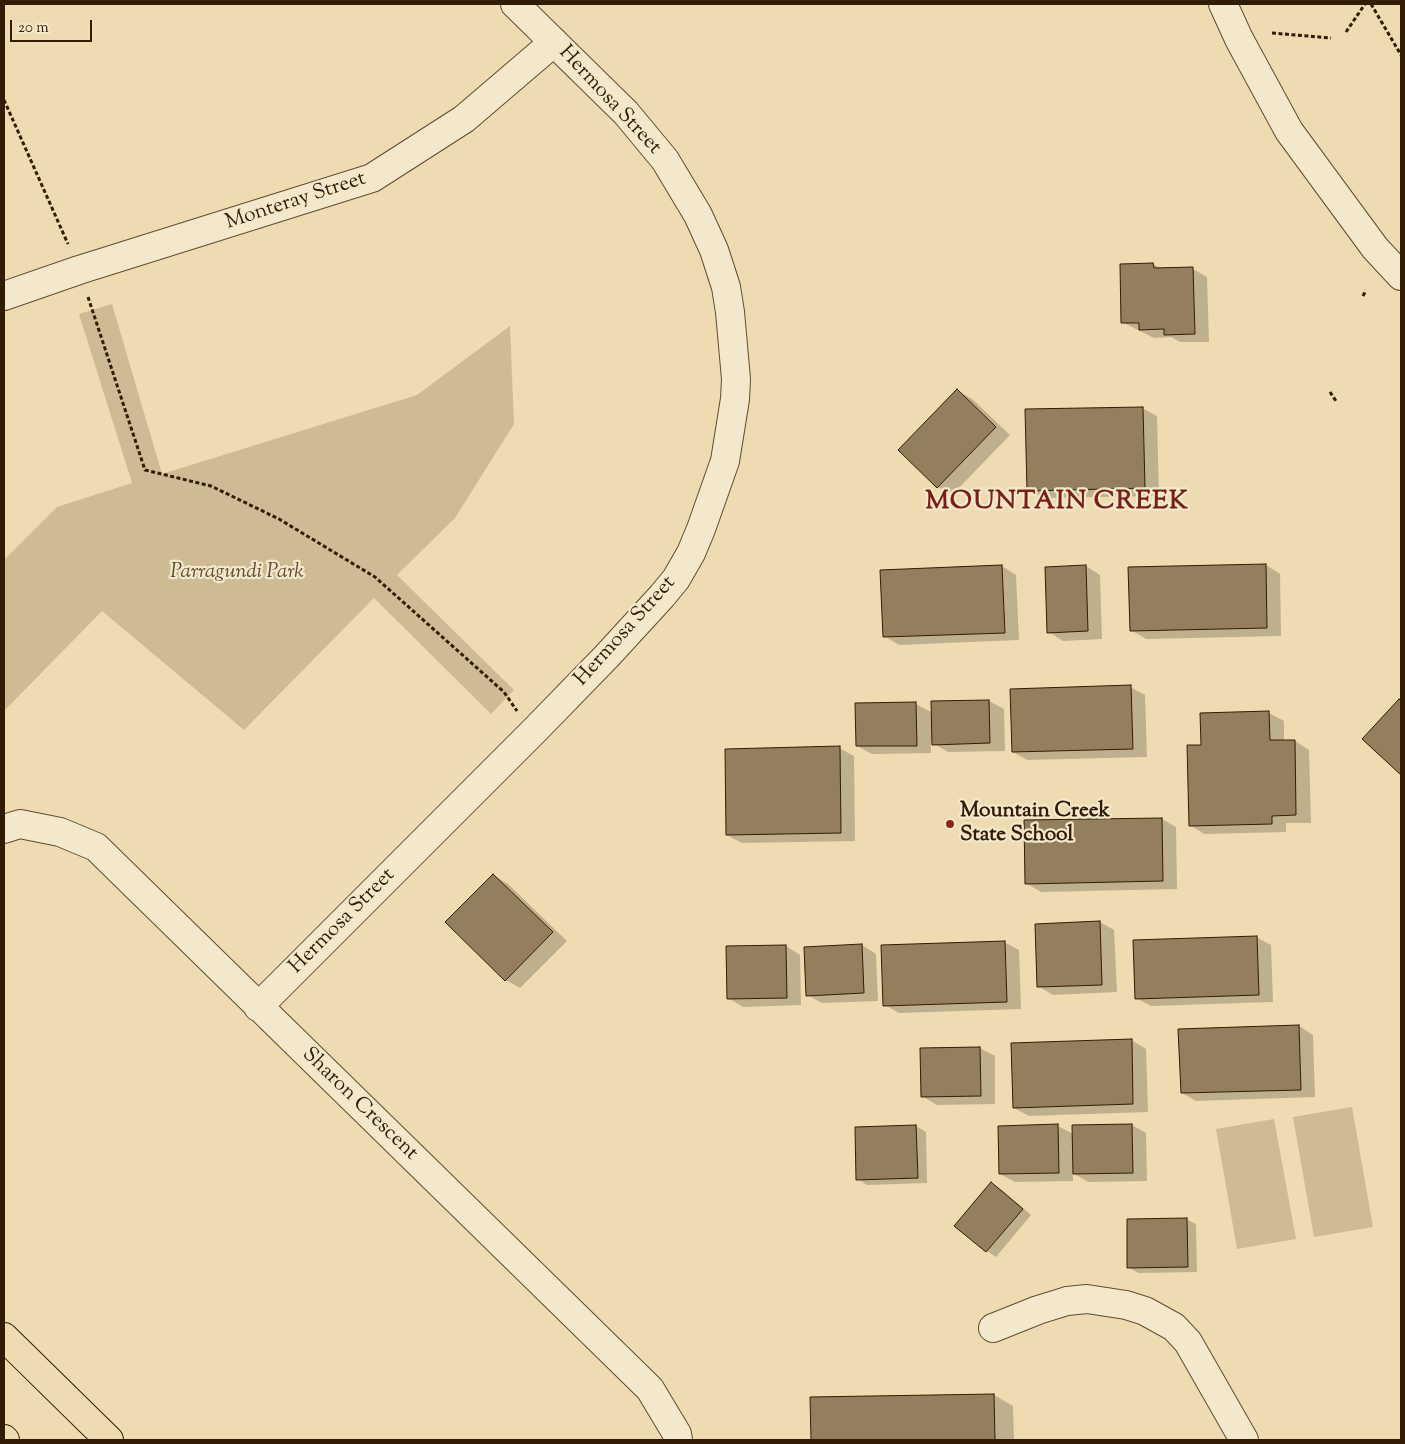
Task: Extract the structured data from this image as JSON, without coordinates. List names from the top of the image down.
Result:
{
  "streets": {
    "street": ["Hermosa Street", "Monteray Street", "Sharon Crescent"]
  },
  "crossings": [
    ["Hermosa Street", "Monteray Street"],
    ["Hermosa Street", "Sharon Crescent"]
  ],
  "districts": ["MOUNTAIN CREEK"],
  "parks": ["Parragundi Park"],
  "places": ["Mountain Creek State School"],
  "scale_bar": "20 m"
}
